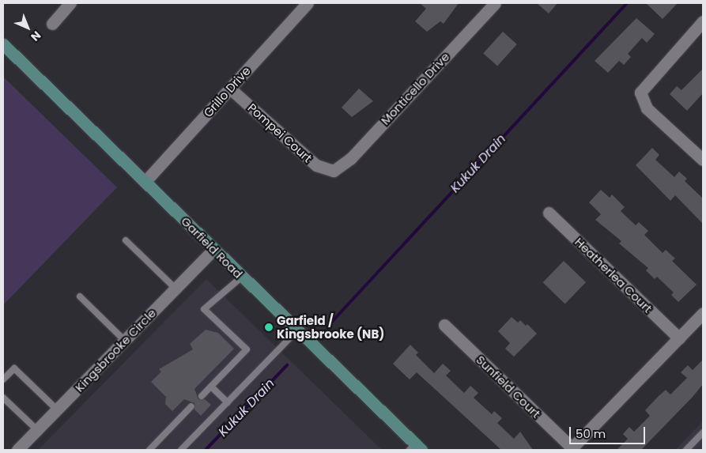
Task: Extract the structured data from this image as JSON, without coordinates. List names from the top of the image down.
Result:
{
  "streets": {
    "main road": ["Garfield Road"],
    "street": [
      "Monticello Drive",
      "Grillo Drive",
      "Pompei Court",
      "Heatherlea Court",
      "Kingsbrooke Circle",
      "Sunfield Court"
    ]
  },
  "crossings": [
    ["Monticello Drive", "Pompei Court"],
    ["Grillo Drive", "Pompei Court"],
    ["Grillo Drive", "Garfield Road"],
    ["Garfield Road", "Kingsbrooke Circle"]
  ],
  "water": ["Kukuk Drain"],
  "places": ["Garfield / Kingsbrooke (NB)"],
  "scale_bar": "50 m",
  "north": "bottom right"
}
